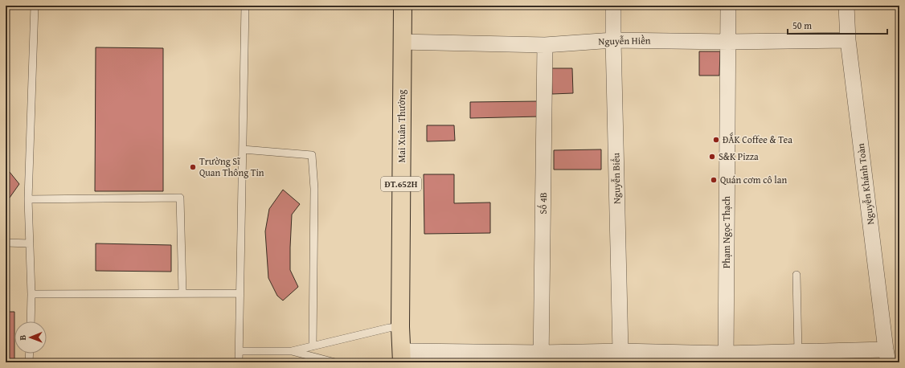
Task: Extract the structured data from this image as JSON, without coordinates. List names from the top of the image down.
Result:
{
  "streets": {
    "main road": ["Mai Xuân Thưởng", "ĐT.652H"],
    "street": [
      "Nguyễn Hiền",
      "Nguyễn Biểu",
      "Nguyễn Khánh Toàn",
      "Số 4B",
      "Phạm Ngọc Thạch"
    ]
  },
  "crossings": [
    ["Nguyễn Hiền", "Mai Xuân Thưởng"],
    ["Nguyễn Hiền", "Nguyễn Biểu"],
    ["Nguyễn Hiền", "Nguyễn Khánh Toàn"],
    ["Nguyễn Hiền", "Số 4B"],
    ["Nguyễn Hiền", "Phạm Ngọc Thạch"]
  ],
  "places": [
    "ĐẮK Coffee & Tea",
    "S&K Pizza",
    "Trường Sĩ Quan Thông Tin",
    "Quán cơm cô lan"
  ],
  "scale_bar": "50 m",
  "north": "left"
}
